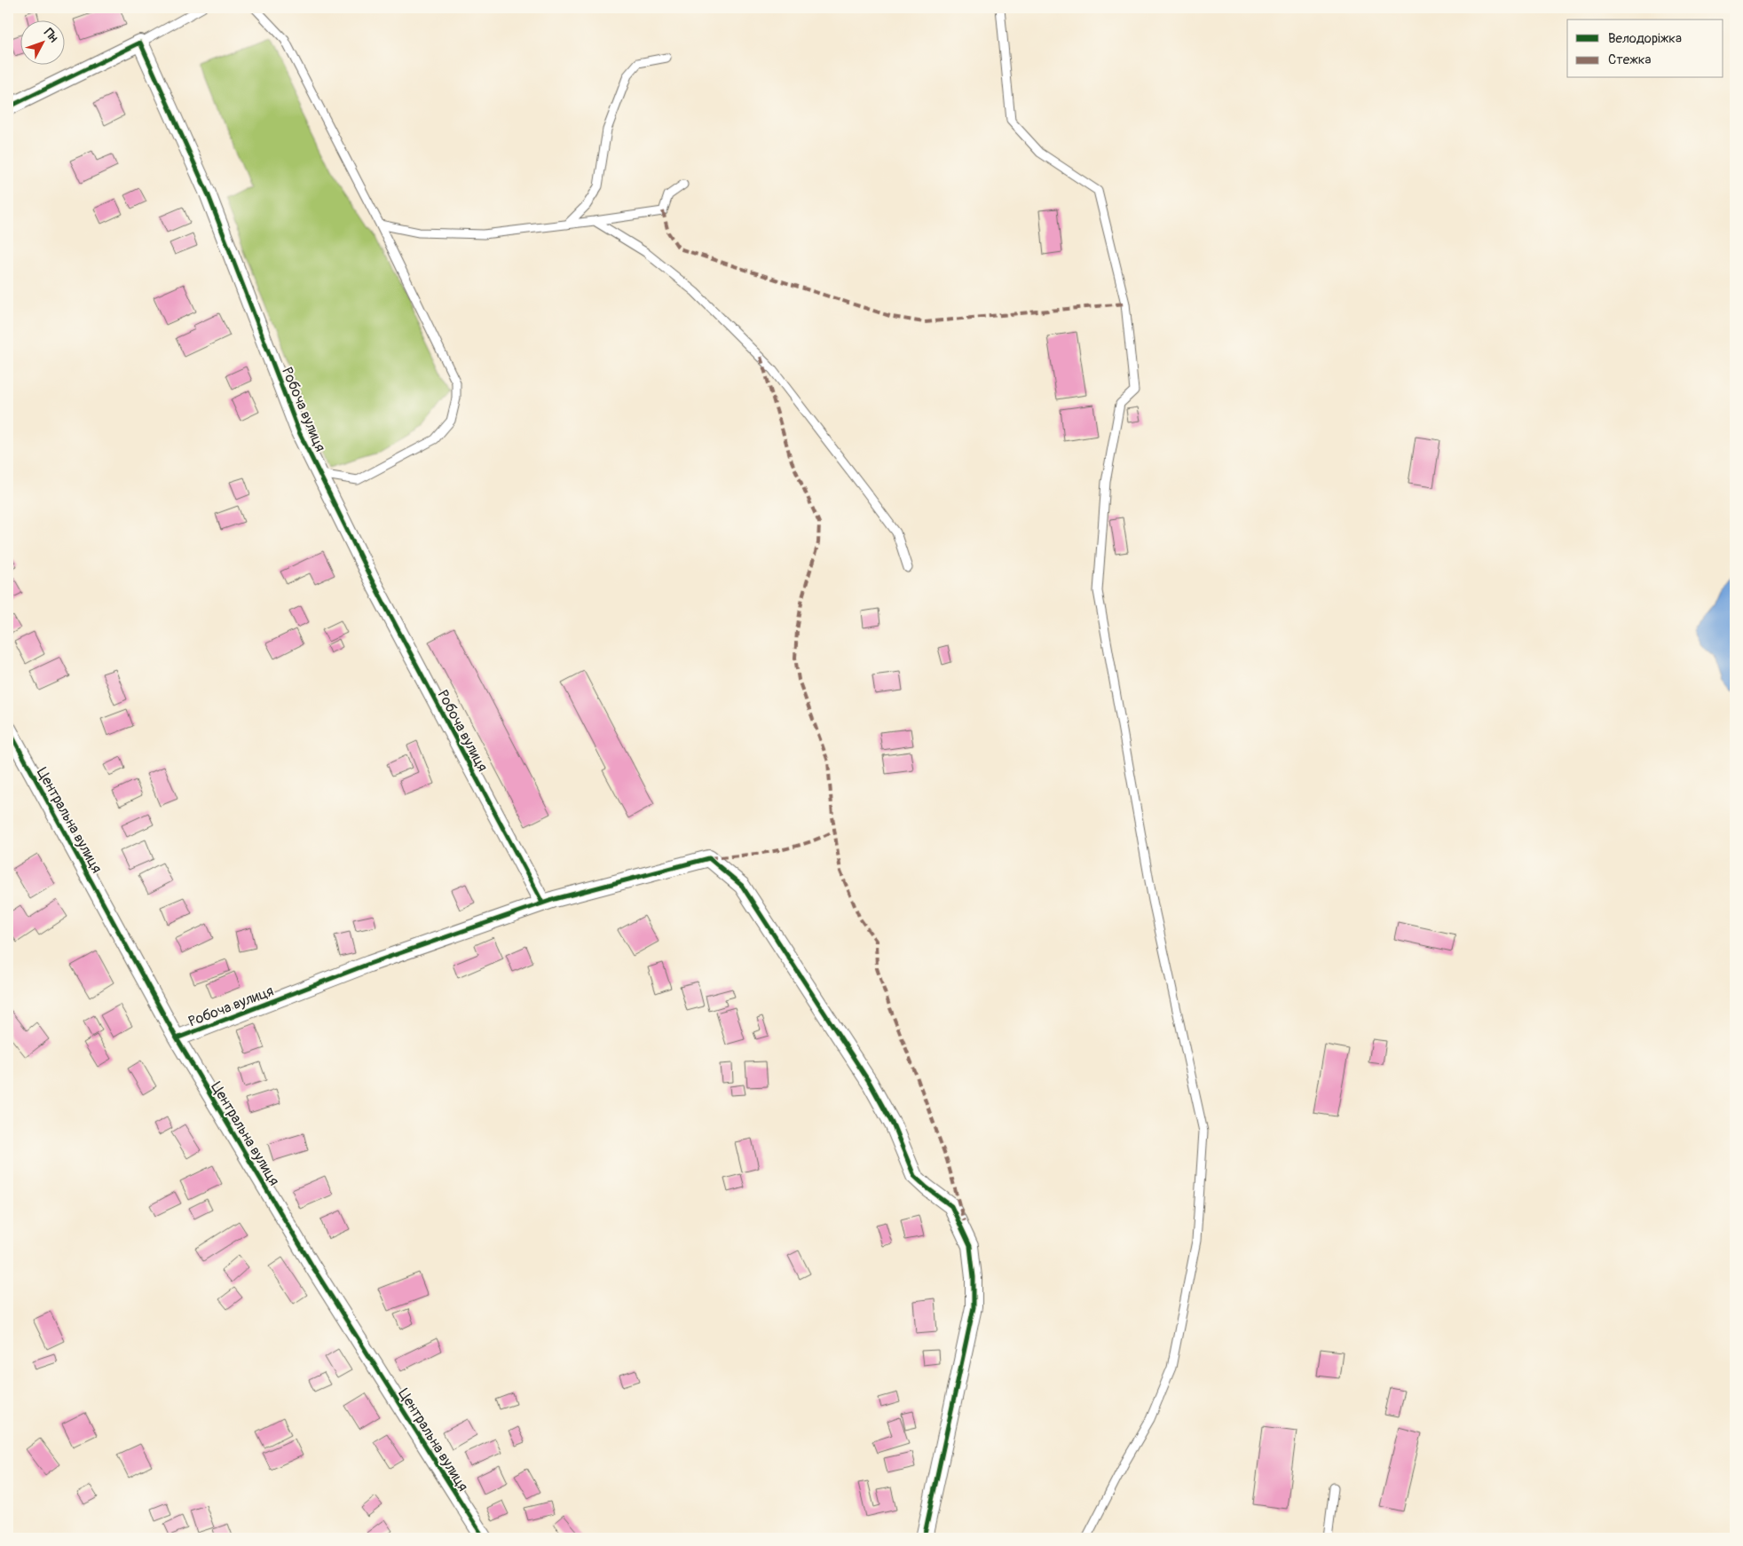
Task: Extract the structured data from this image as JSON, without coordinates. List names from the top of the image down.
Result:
{
  "streets": {
    "street": ["Робоча вулиця", "Центральна вулиця"]
  },
  "crossings": [
    ["Робоча вулиця", "Центральна вулиця"]
  ],
  "legend": ["Велодоріжка", "Стежка"],
  "north": "top right"
}
